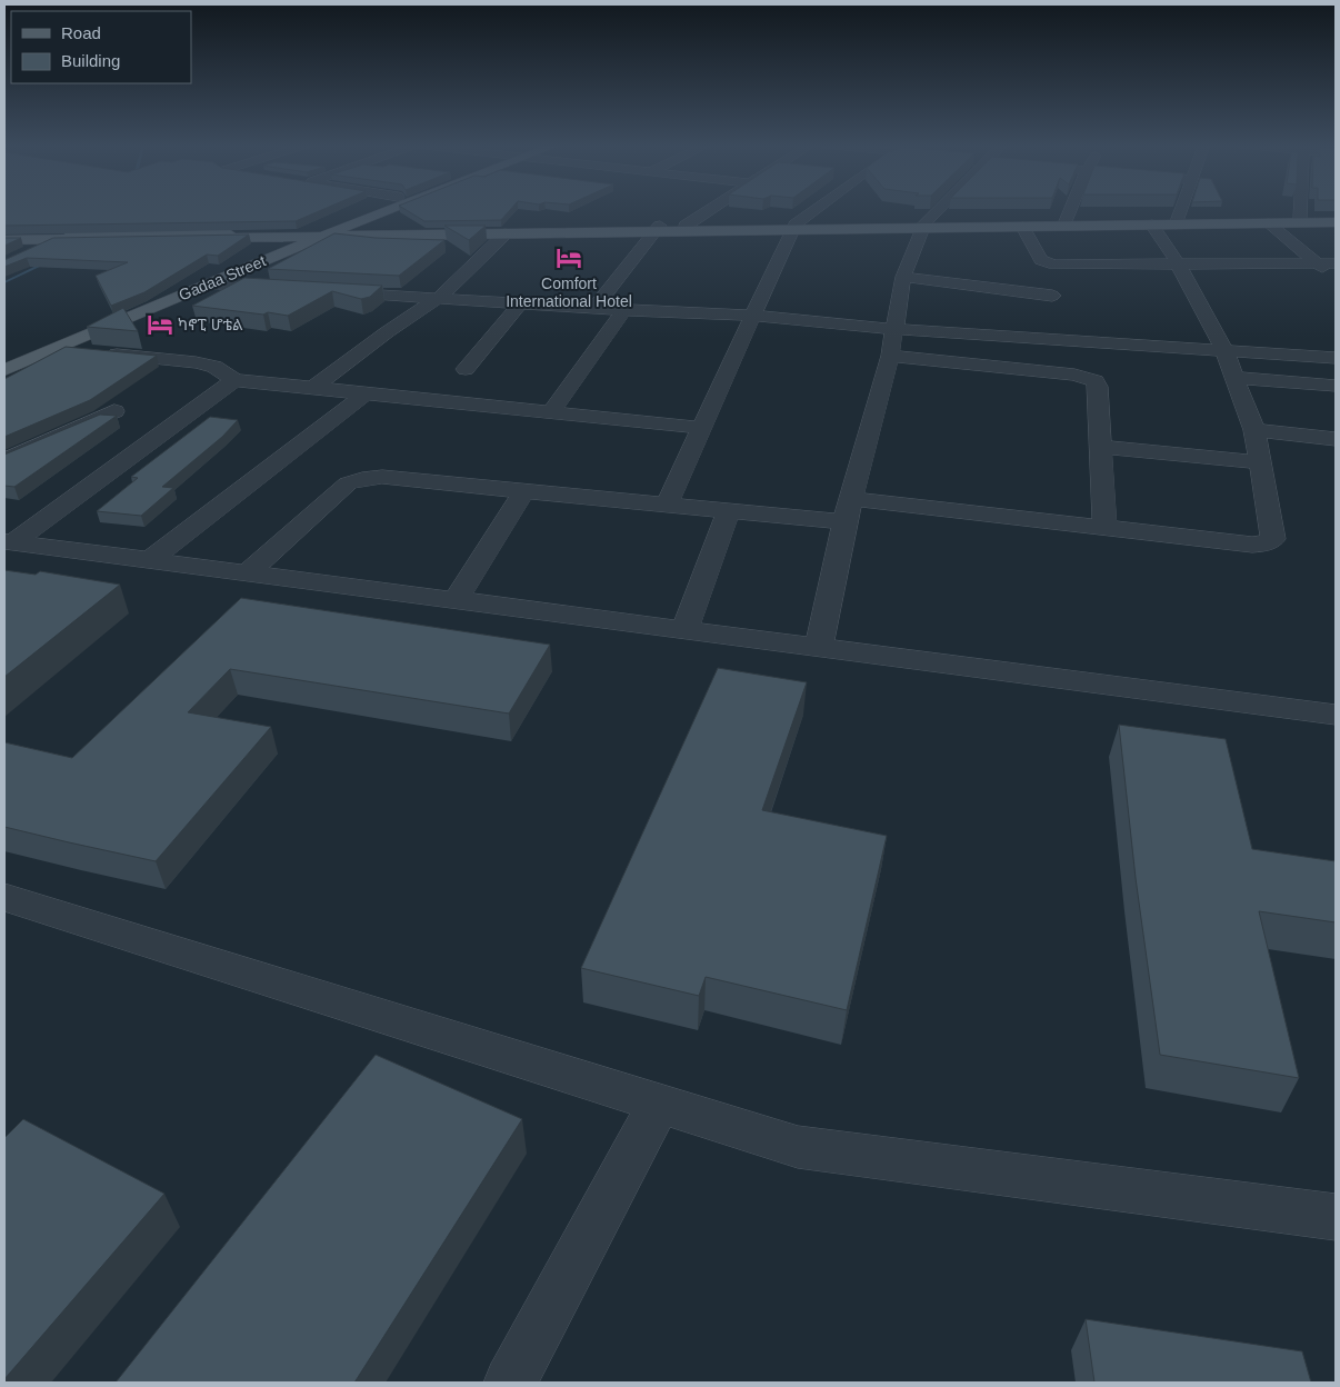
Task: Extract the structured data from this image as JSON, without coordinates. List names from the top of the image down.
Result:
{
  "streets": {
    "main road": ["Gadaa Street"]
  },
  "places": {
    "hotel": ["Comfort International Hotel", "ካኖፒ ሆቴል"]
  },
  "legend": ["Road", "Building"]
}
